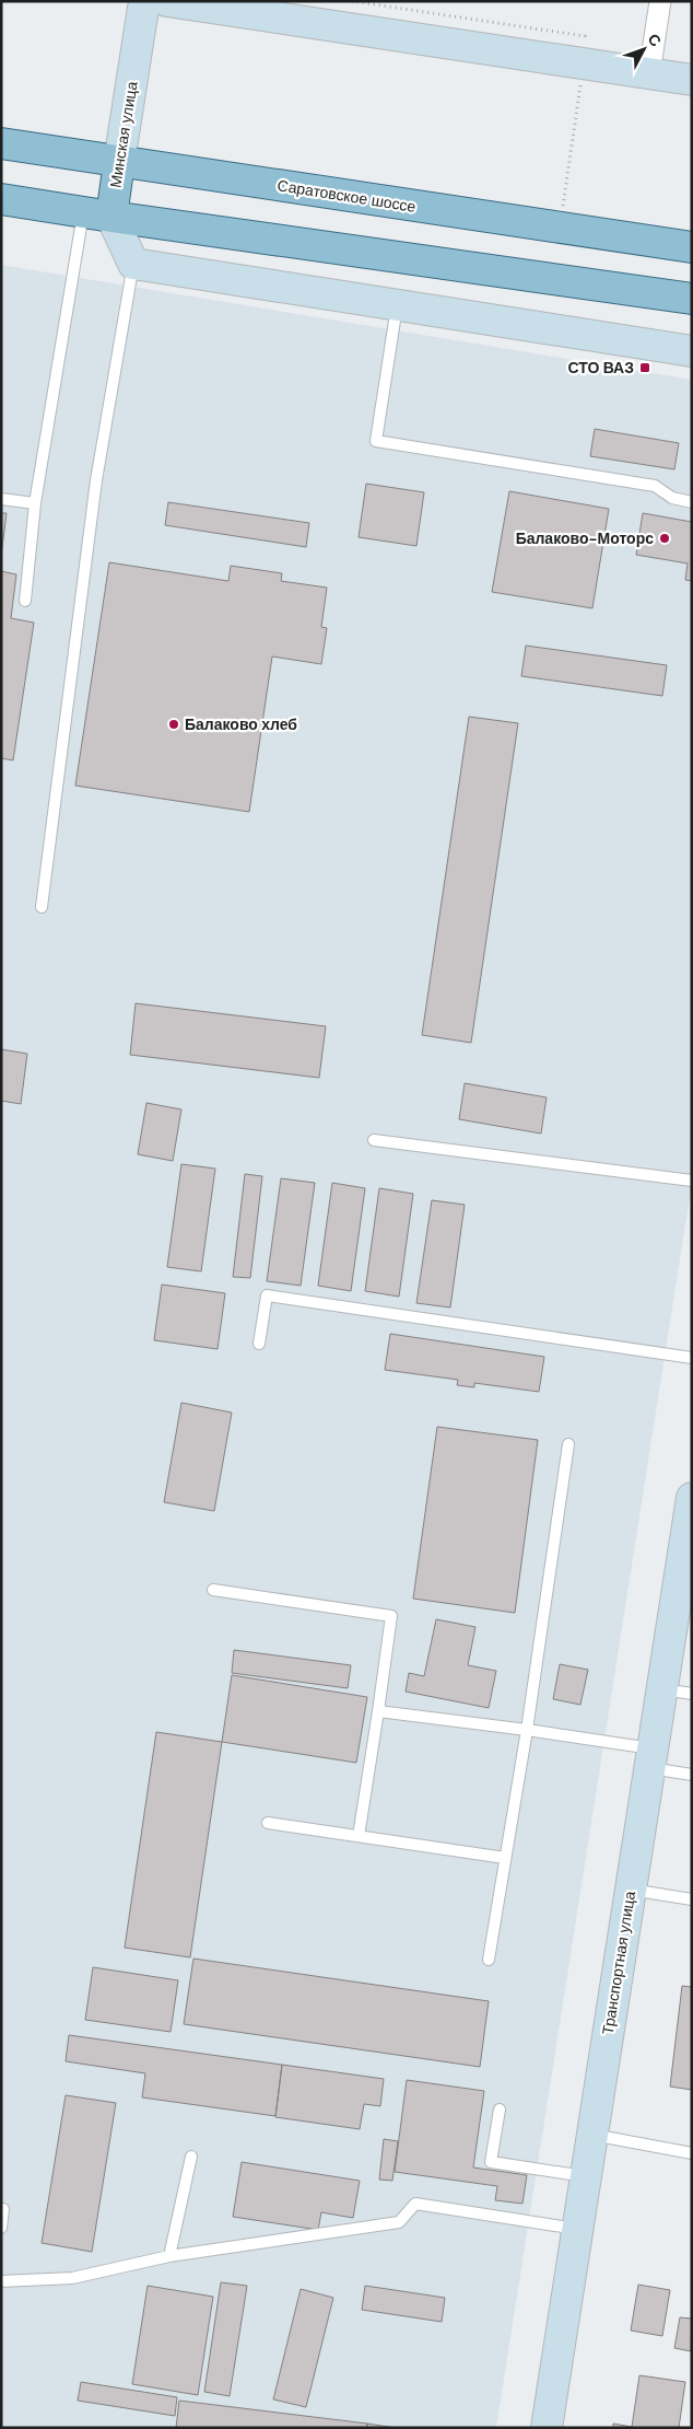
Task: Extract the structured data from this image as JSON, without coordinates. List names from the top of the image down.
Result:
{
  "streets": {
    "main road": ["Минская улица", "Саратовское шоссе", "Транспортная улица"]
  },
  "crossings": [
    ["Минская улица", "Саратовское шоссе"]
  ],
  "places": {
    "transit": ["СТО ВАЗ"],
    "other": ["Балаково-Моторс", "Балаково хлеб"]
  },
  "north": "top right"
}
